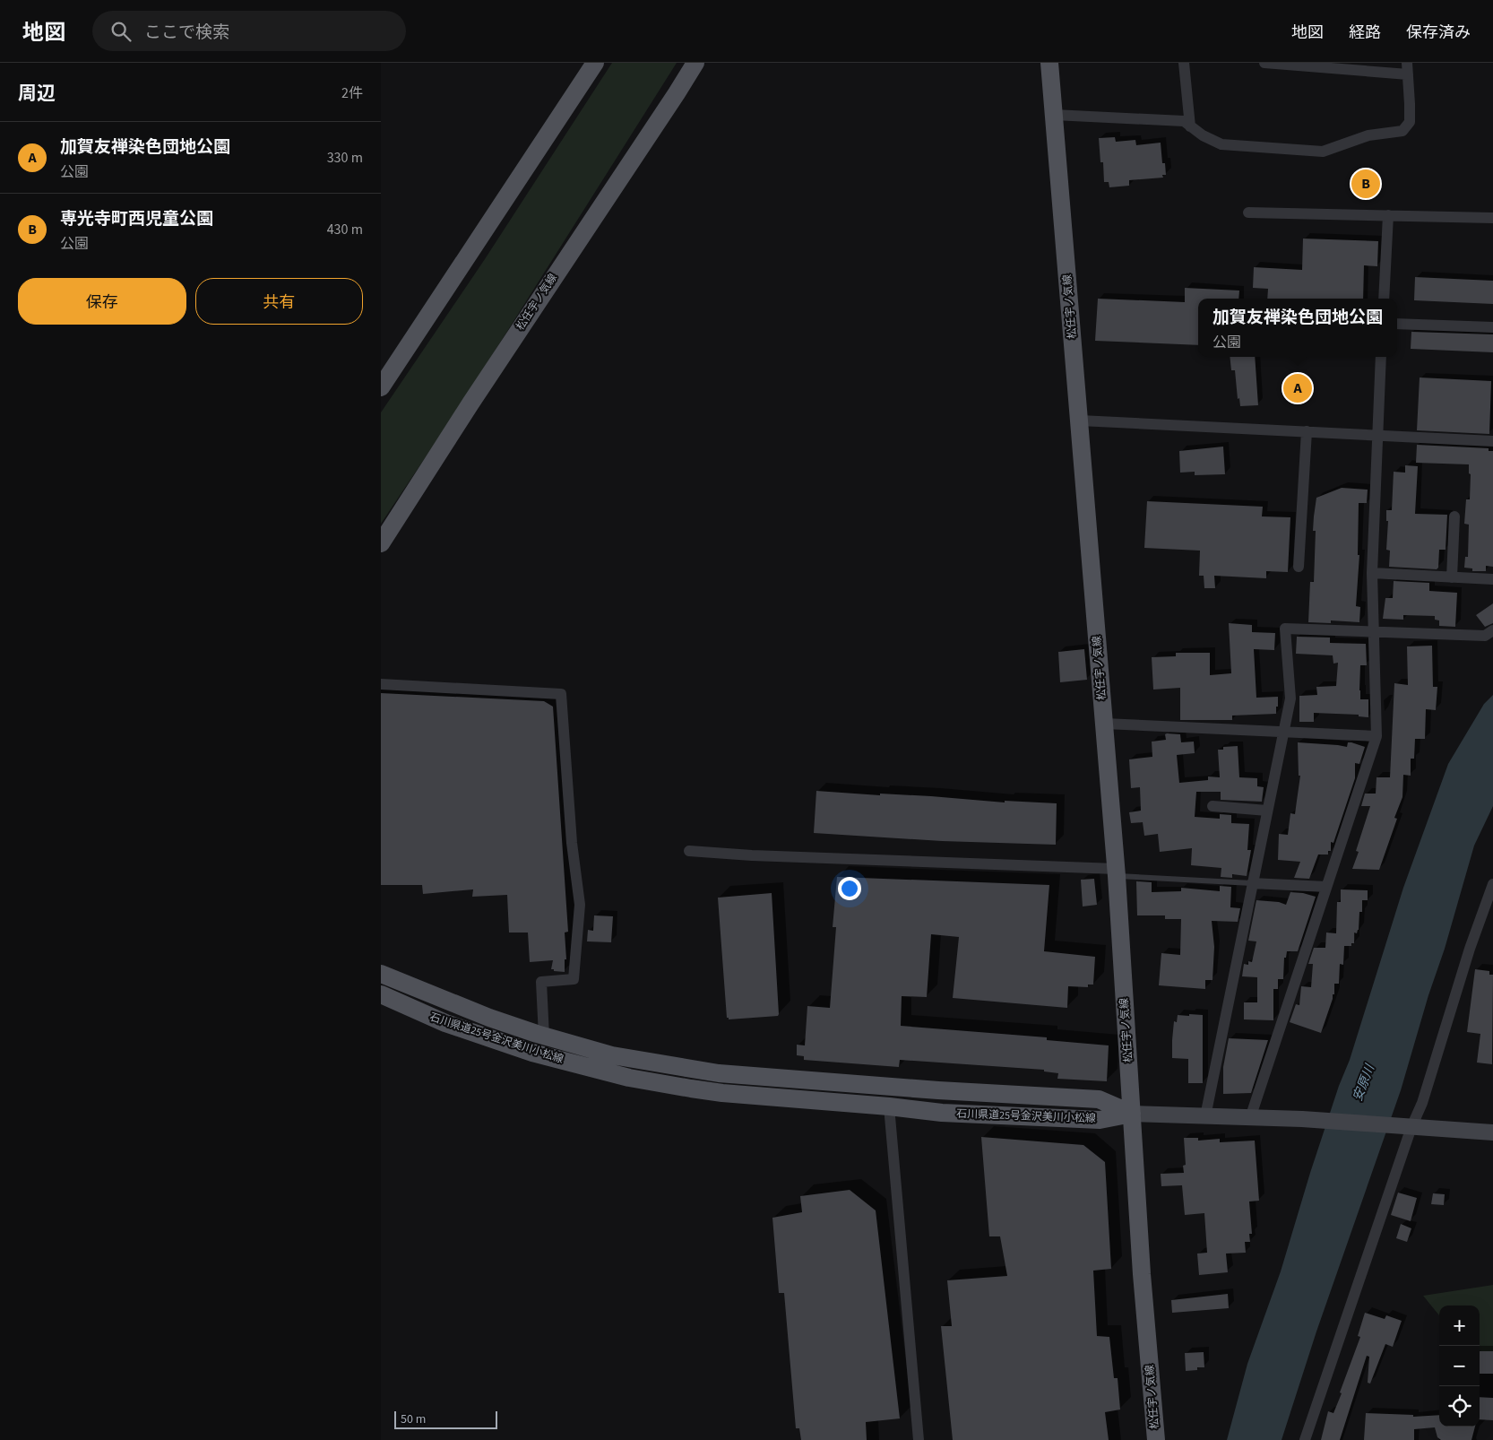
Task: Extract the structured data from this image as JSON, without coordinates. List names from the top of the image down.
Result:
{
  "streets": {
    "main road": ["松任宇ノ気線", "石川県道25号金沢美川小松線"]
  },
  "crossings": [
    ["松任宇ノ気線", "石川県道25号金沢美川小松線"]
  ],
  "water": ["安原川"],
  "scale_bar": "50 m",
  "page": {
    "header": "地図",
    "search": "ここで検索",
    "nav": ["地図", "経路", "保存済み"],
    "heading": ["周辺", "2件"],
    "list": [
      {
        "mark": "A",
        "name": "加賀友禅染色団地公園",
        "note": "公園",
        "value": "330 m"
      },
      {
        "mark": "B",
        "name": "専光寺町西児童公園",
        "note": "公園",
        "value": "430 m"
      }
    ],
    "pins": ["B", "A"],
    "buttons": ["保存", "共有"],
    "popup": ["加賀友禅染色団地公園", "公園"],
    "map_buttons": ["+", "−"],
    "scale": "50 m"
  }
}
